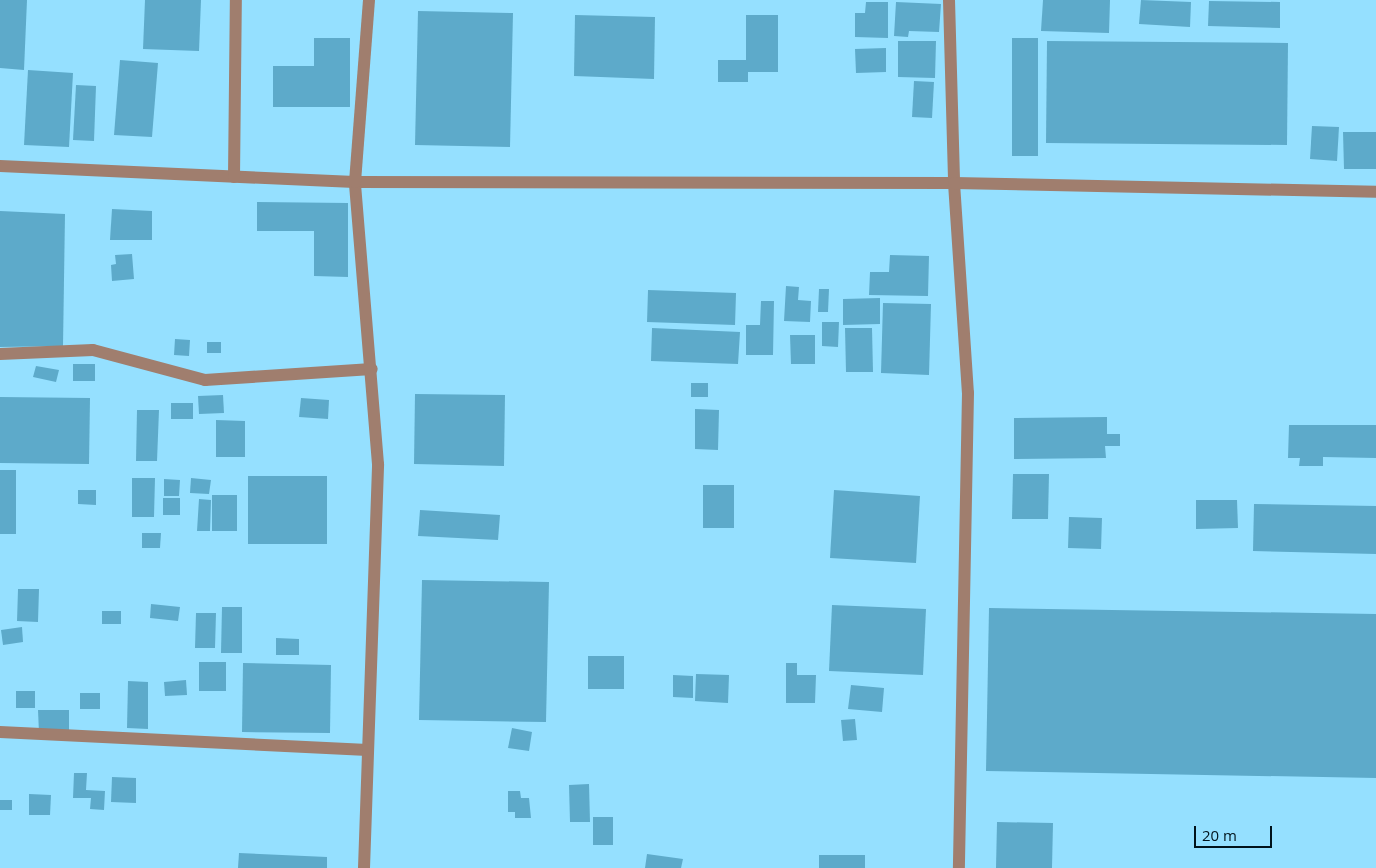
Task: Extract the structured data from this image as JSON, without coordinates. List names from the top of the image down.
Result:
{
  "scale_bar": "20 m"
}
